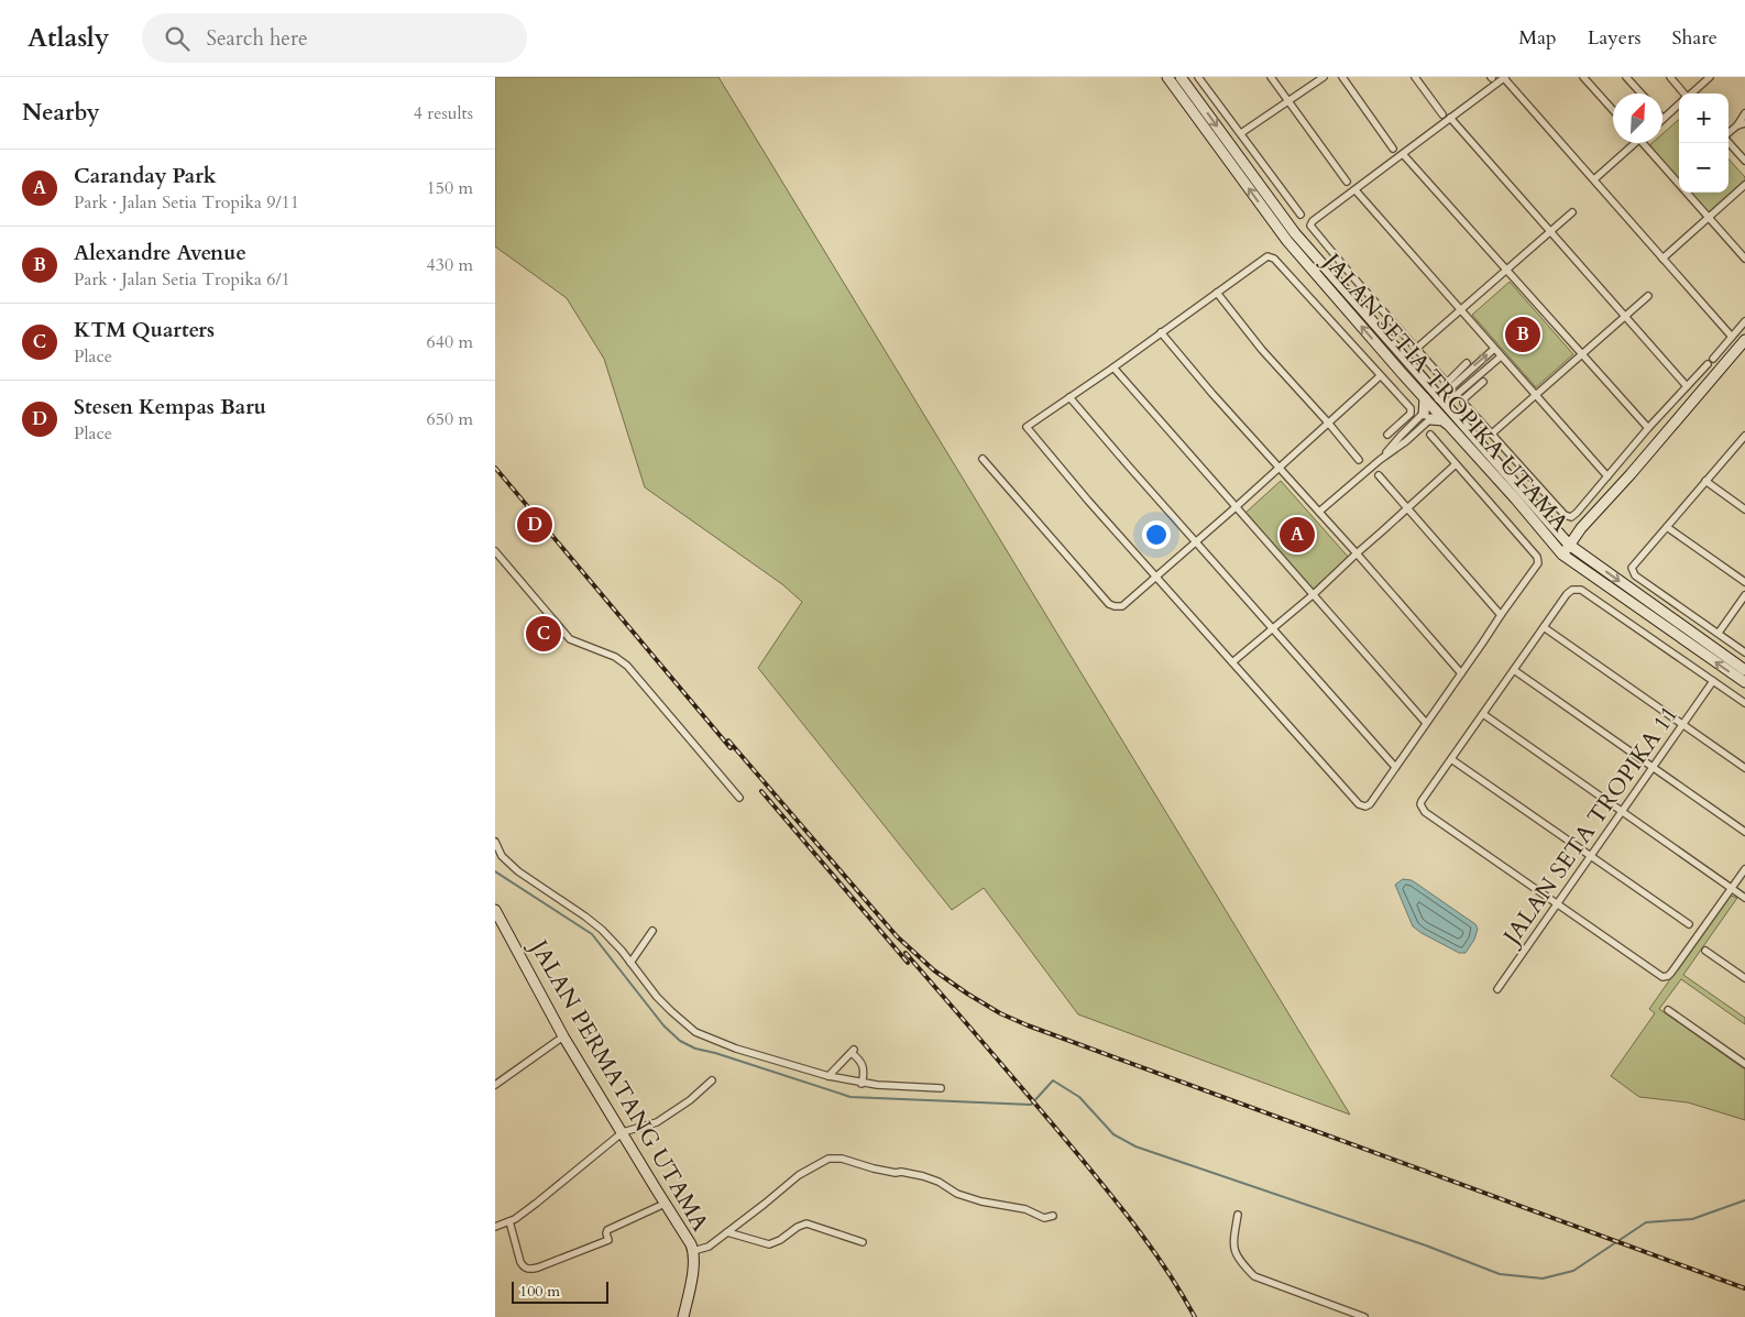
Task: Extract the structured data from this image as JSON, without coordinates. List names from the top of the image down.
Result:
{
  "streets": {
    "main road": ["JALAN SETIA TROPIKA UTAMA", "JALAN PERMATANG UTAMA"],
    "street": ["JALAN SETA TROPIKA 11"]
  },
  "scale_bar": "100 m",
  "north": "top right",
  "page": {
    "header": "Atlasly",
    "search": "Search here",
    "nav": ["Map", "Layers", "Share"],
    "heading": ["Nearby", "4 results"],
    "map_buttons": ["+", "−"],
    "list": [
      {
        "mark": "A",
        "name": "Caranday Park",
        "note": "Park · Jalan Setia Tropika 9/11",
        "value": "150 m"
      },
      {
        "mark": "B",
        "name": "Alexandre Avenue",
        "note": "Park · Jalan Setia Tropika 6/1",
        "value": "430 m"
      },
      {
        "mark": "C",
        "name": "KTM Quarters",
        "note": "Place",
        "value": "640 m"
      },
      {
        "mark": "D",
        "name": "Stesen Kempas Baru",
        "note": "Place",
        "value": "650 m"
      }
    ],
    "pins": [
      "B",
      "D",
      "A",
      "C"
    ],
    "scale": "100 m"
  }
}
